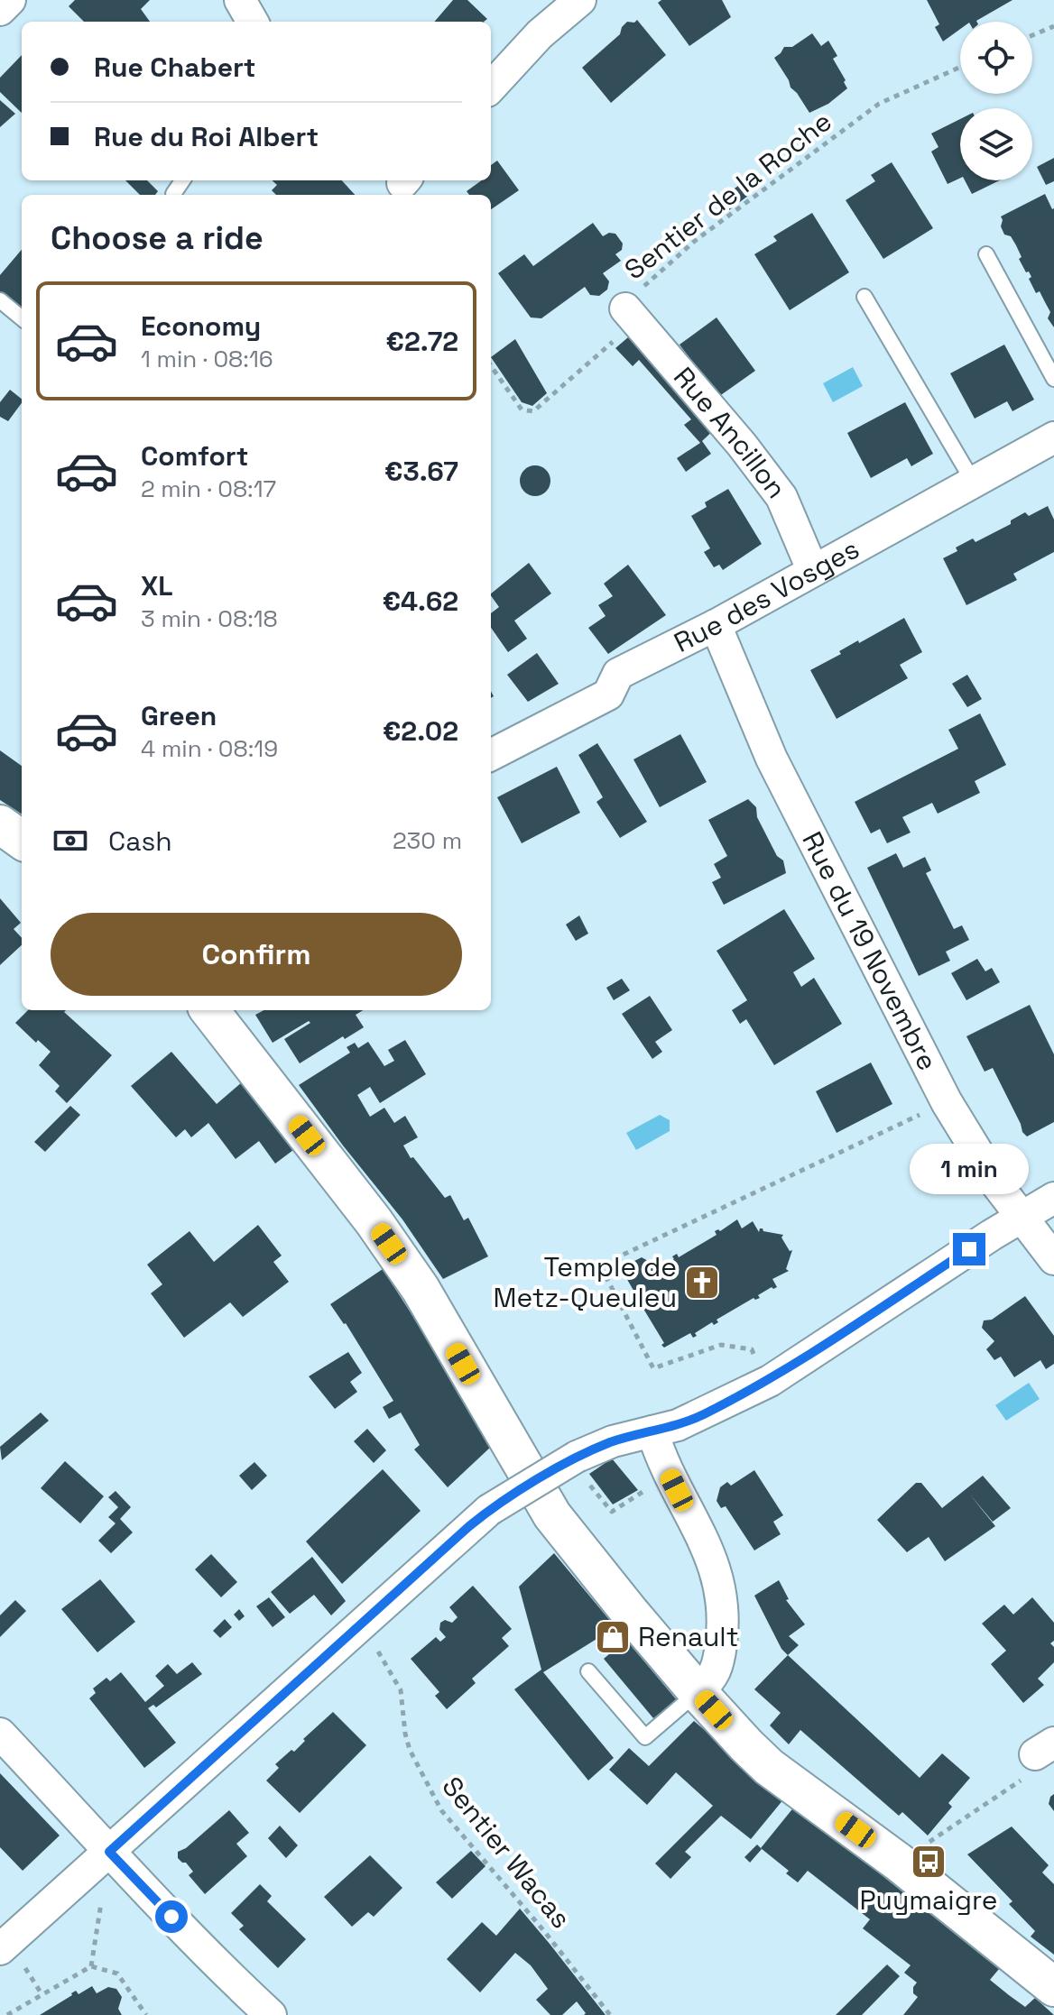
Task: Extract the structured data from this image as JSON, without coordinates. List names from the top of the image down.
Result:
{
  "streets": {
    "street": ["Rue Ancillon", "Rue des Vosges", "Rue du 19 Novembre"],
    "path": ["Sentier de la Roche", "Sentier Wacas"]
  },
  "crossings": [
    ["Sentier de la Roche", "Rue Ancillon"],
    ["Rue Ancillon", "Rue des Vosges"],
    ["Rue des Vosges", "Rue du 19 Novembre"]
  ],
  "places": {
    "church": ["Temple de Metz-Queuleu"],
    "shop": ["Renault"],
    "bus stop": ["Puymaigre"]
  },
  "page": {
    "banner": ["Rue Chabert", "Rue du Roi Albert"],
    "heading": "Choose a ride",
    "list": [
      {
        "name": "Economy",
        "note": "1 min · 08:16",
        "value": "€2.72"
      },
      {
        "name": "Comfort",
        "note": "2 min · 08:17",
        "value": "€3.67"
      },
      {
        "name": "XL",
        "note": "3 min · 08:18",
        "value": "€4.62"
      },
      {
        "name": "Green",
        "note": "4 min · 08:19",
        "value": "€2.02"
      }
    ],
    "pay": ["Cash", "230 m"],
    "buttons": "Confirm",
    "bubble": "1 min"
  }
}
